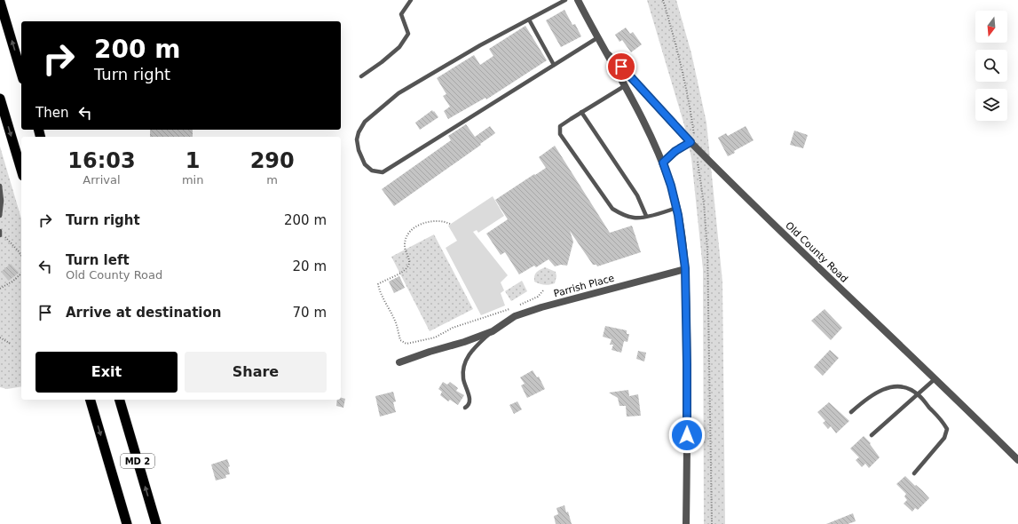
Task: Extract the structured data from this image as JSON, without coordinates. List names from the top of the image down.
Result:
{
  "streets": {
    "highway": ["MD 2"],
    "street": ["Old County Road", "Parrish Place"]
  },
  "north": "bottom",
  "page": {
    "turn": ["200 m", "Turn right"],
    "then": "Then",
    "eta": [
      "16:03",
      "Arrival",
      "1",
      "min",
      "290",
      "m"
    ],
    "list": [
      {
        "name": "Turn right",
        "value": "200 m"
      },
      {
        "name": "Turn left",
        "note": "Old County Road",
        "value": "20 m"
      },
      {
        "name": "Arrive at destination",
        "value": "70 m"
      }
    ],
    "buttons": ["Exit", "Share"]
  }
}
